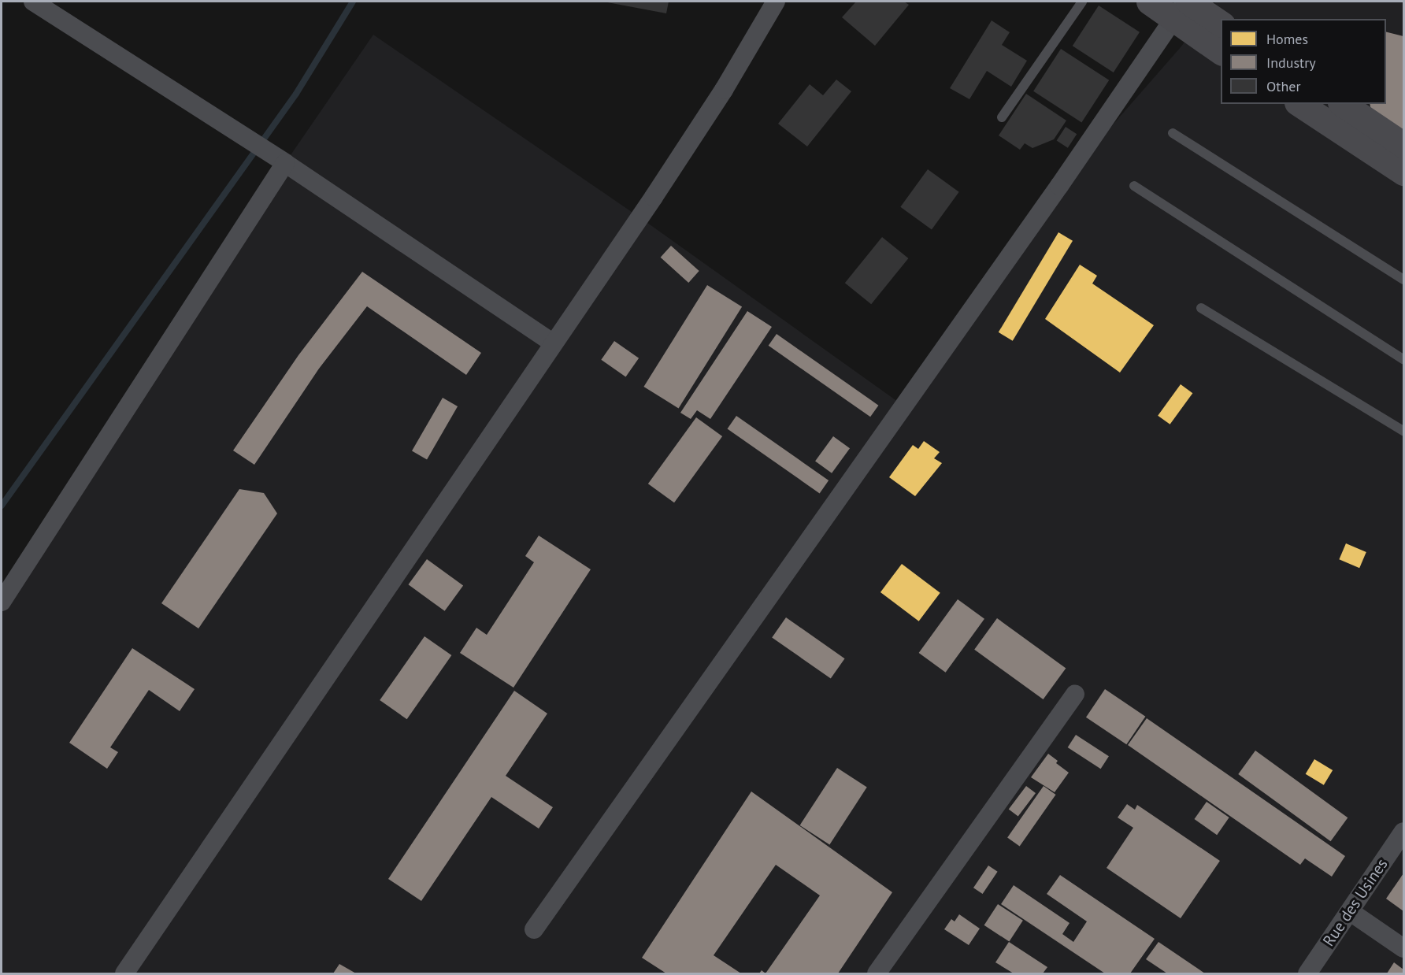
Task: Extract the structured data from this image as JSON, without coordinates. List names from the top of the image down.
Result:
{
  "streets": {
    "street": ["Rue des Usines"]
  },
  "legend": ["Homes", "Industry", "Other"]
}
